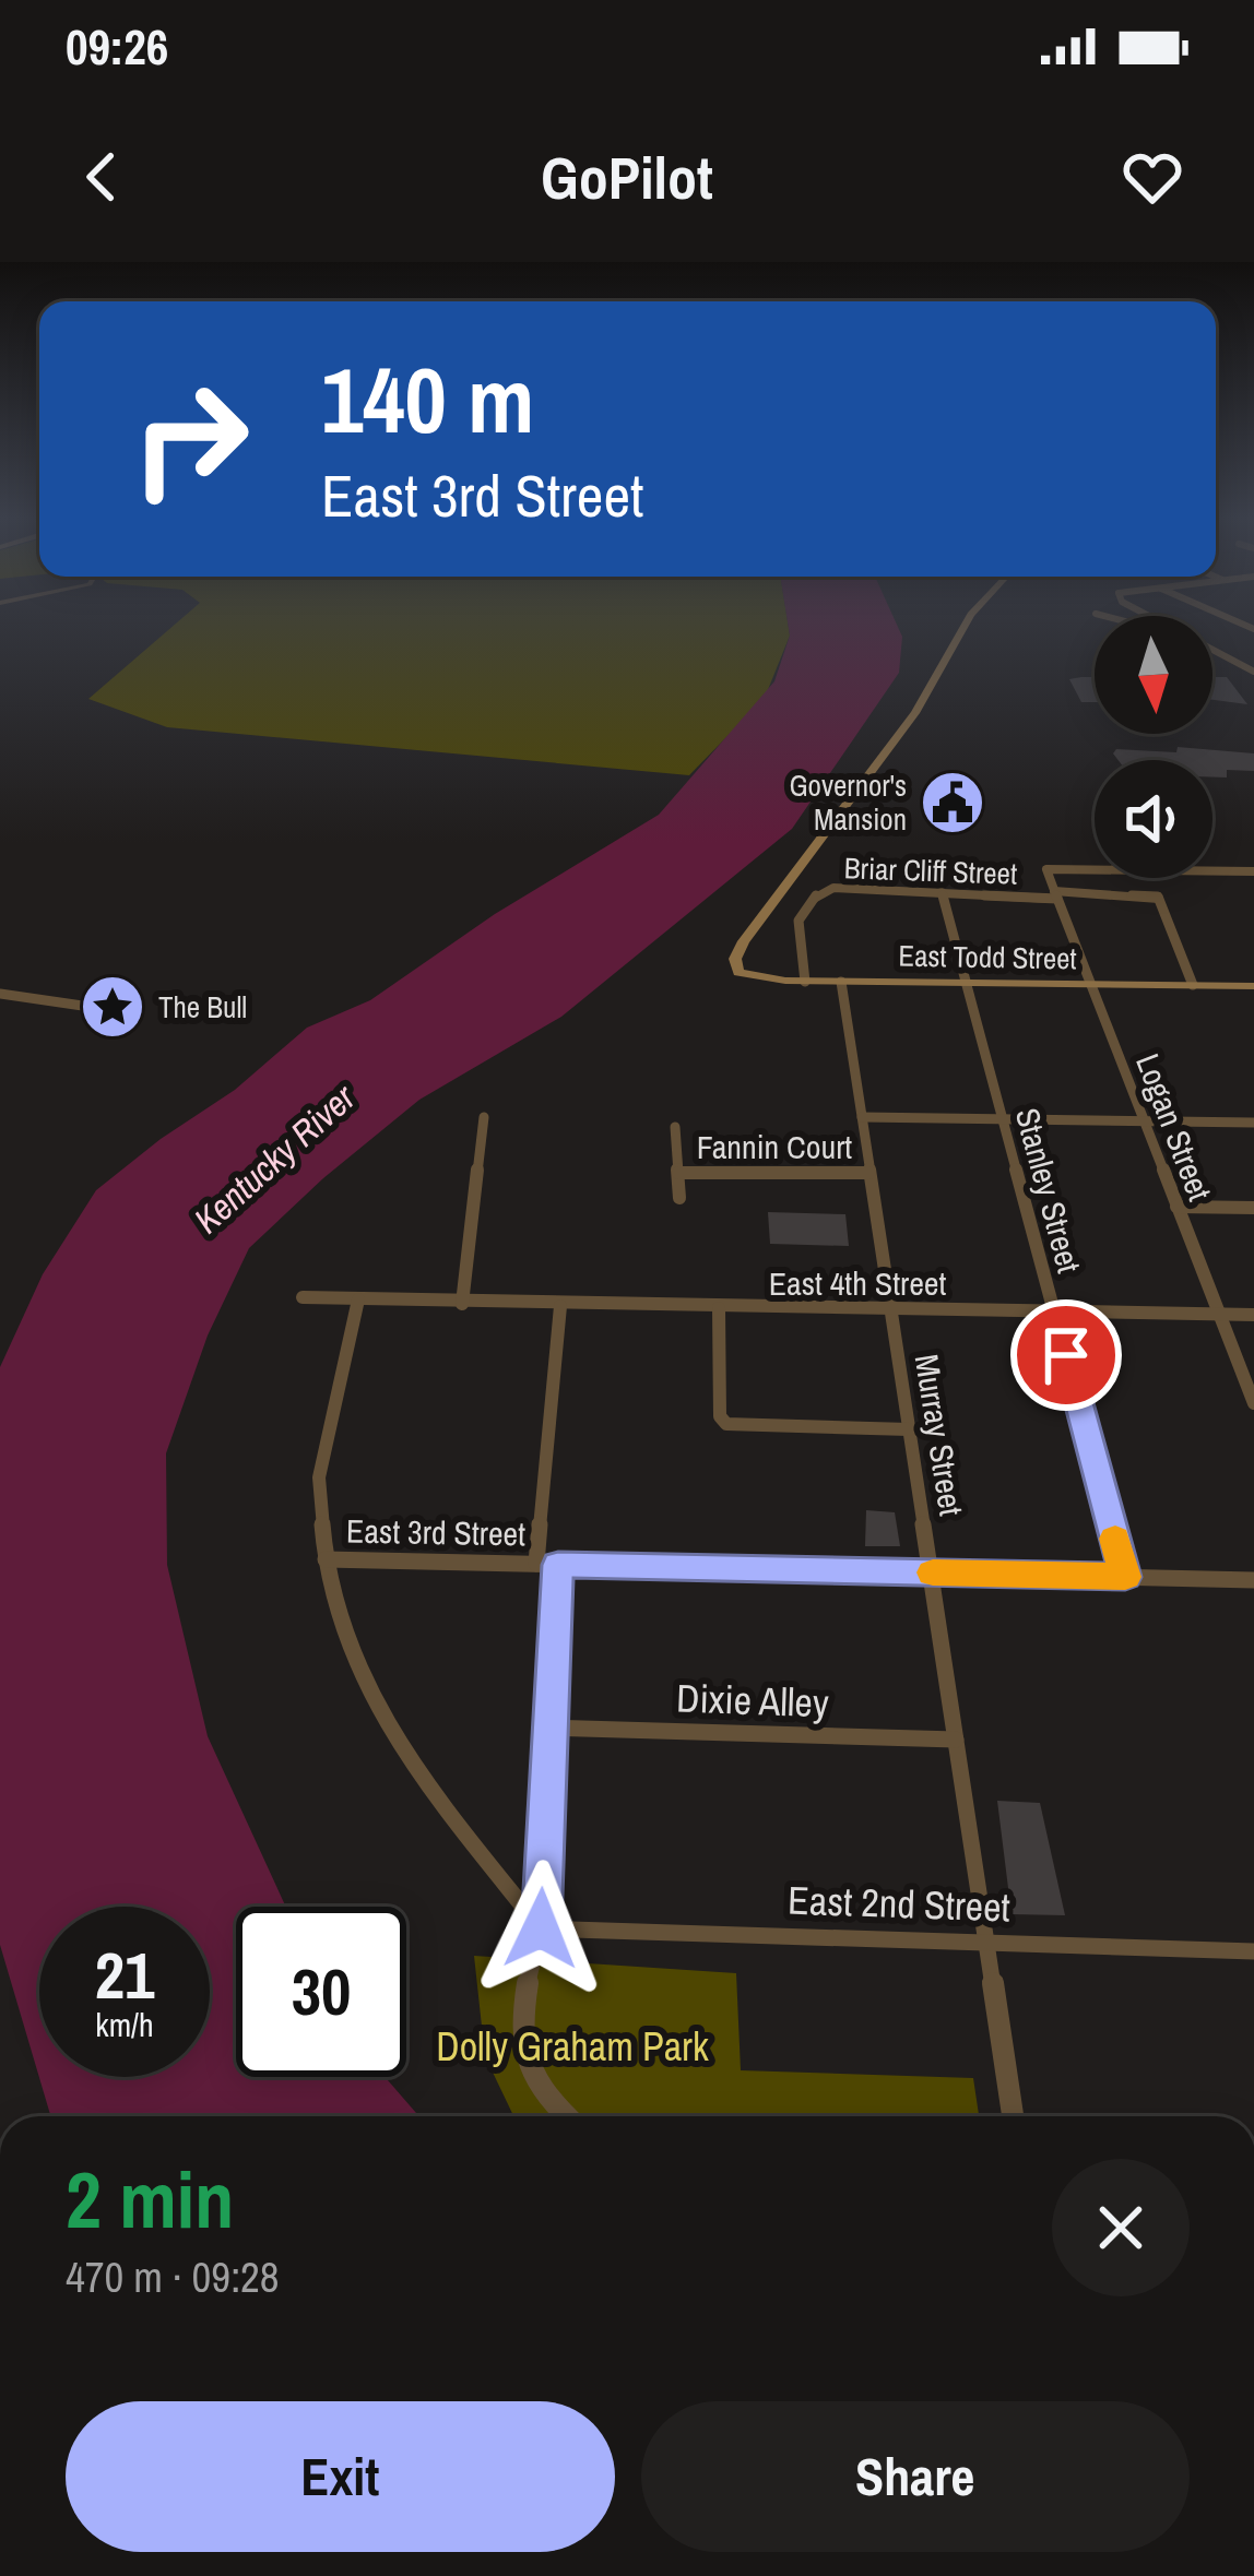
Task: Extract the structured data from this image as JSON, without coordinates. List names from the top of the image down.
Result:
{
  "streets": {
    "main road": ["East Todd Street"],
    "street": [
      "Briar Cliff Street",
      "Logan Street",
      "Fannin Court",
      "Stanley Street",
      "East 4th Street",
      "Murray Street",
      "East 3rd Street",
      "Dixie Alley",
      "East 2nd Street"
    ]
  },
  "crossings": [
    ["Briar Cliff Street", "East Todd Street"],
    ["Briar Cliff Street", "Logan Street"],
    ["Briar Cliff Street", "Stanley Street"],
    ["East Todd Street", "Logan Street"],
    ["East Todd Street", "Stanley Street"],
    ["East Todd Street", "Murray Street"],
    ["Logan Street", "East 4th Street"],
    ["Fannin Court", "Murray Street"],
    ["Stanley Street", "East 4th Street"],
    ["Stanley Street", "East 3rd Street"],
    ["East 4th Street", "Murray Street"],
    ["Murray Street", "East 3rd Street"],
    ["Murray Street", "Dixie Alley"],
    ["Murray Street", "East 2nd Street"]
  ],
  "water": ["Kentucky River"],
  "parks": ["Dolly Graham Park"],
  "places": {
    "public building": ["Governor's Mansion"],
    "place": ["The Bull"]
  },
  "north": "bottom",
  "page": {
    "status": "09:26",
    "header": "GoPilot",
    "turn": ["140 m", "East 3rd Street"],
    "speed": "21 km/h",
    "limit": "30",
    "heading": ["2 min", "470 m · 09:28"],
    "buttons": ["Exit", "Share"]
  }
}
